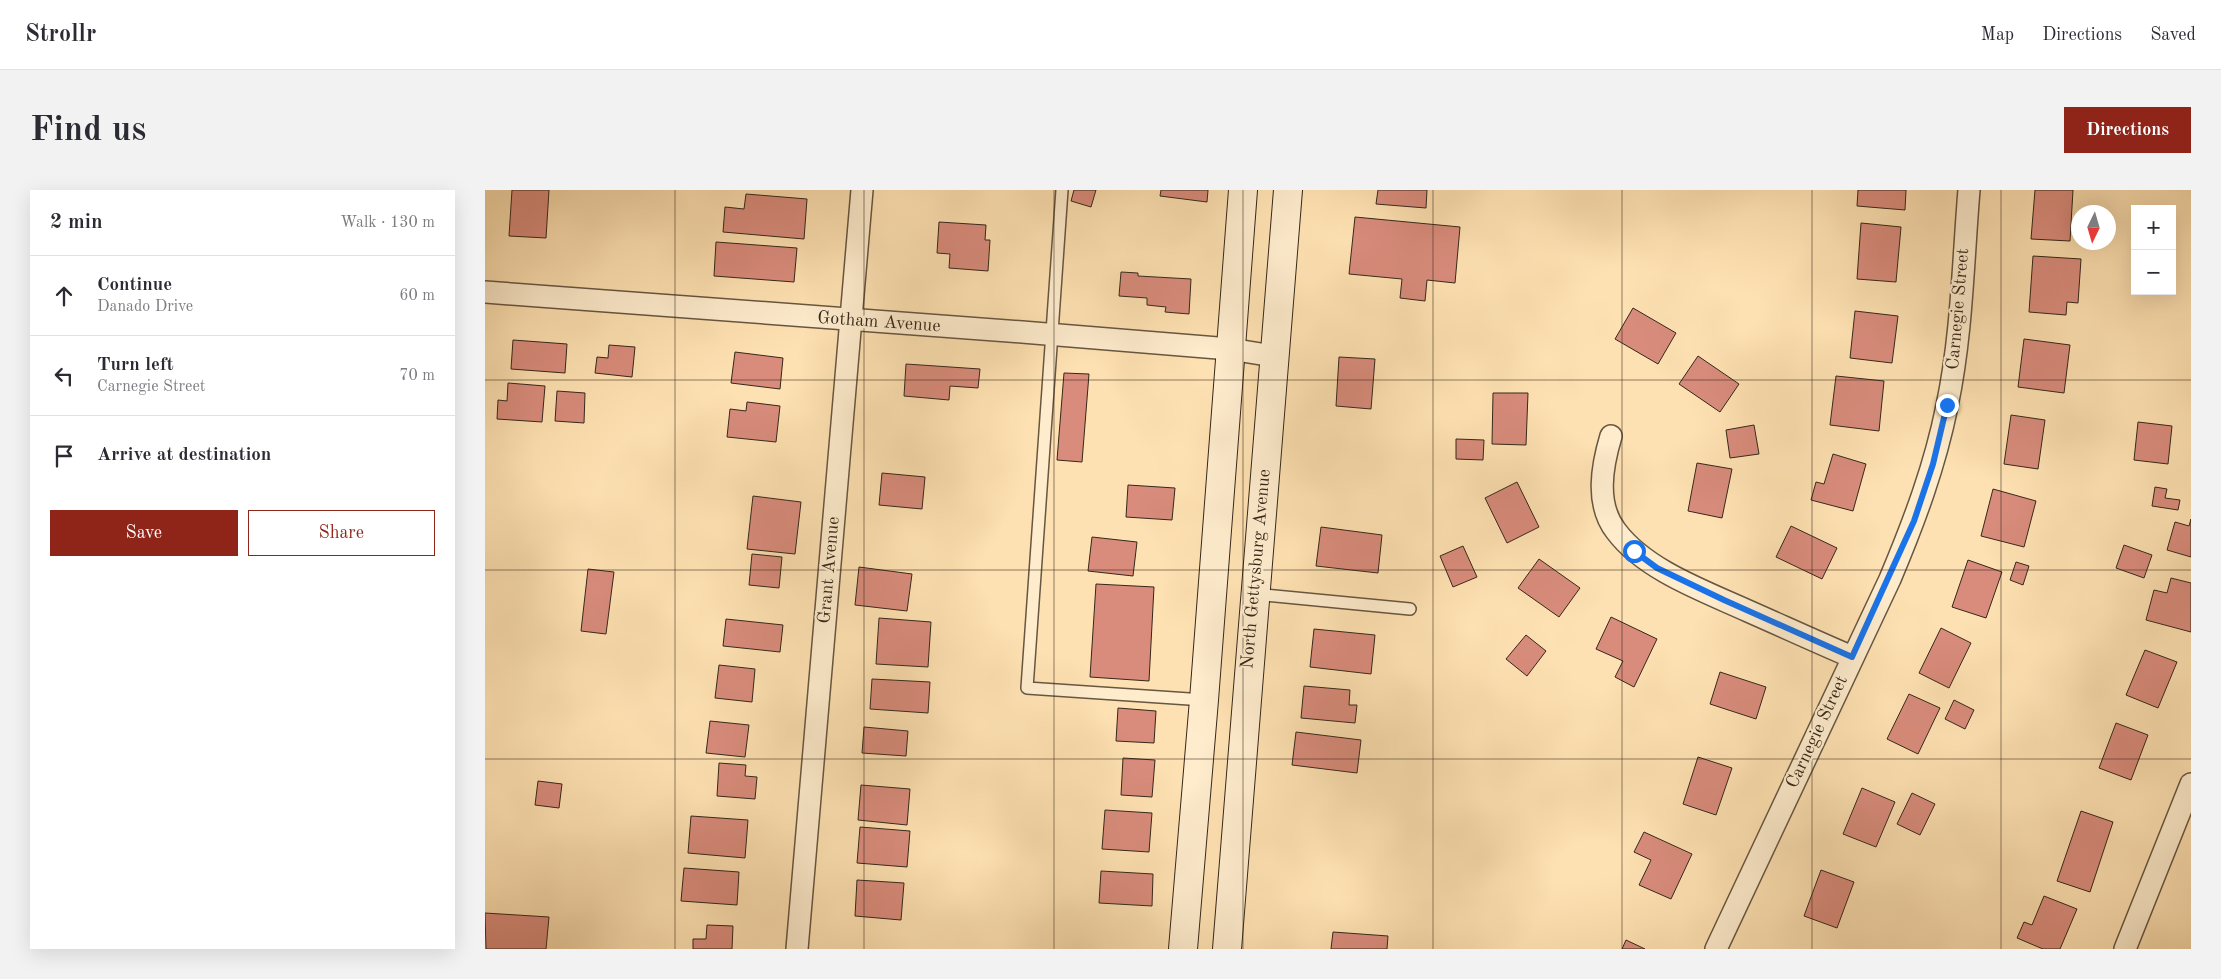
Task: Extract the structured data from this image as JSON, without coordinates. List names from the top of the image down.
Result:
{
  "streets": {
    "main road": ["North Gettysburg Avenue"],
    "street": ["Carnegie Street", "Gotham Avenue", "Grant Avenue"]
  },
  "crossings": [
    ["Gotham Avenue", "North Gettysburg Avenue"],
    ["Gotham Avenue", "Grant Avenue"]
  ],
  "north": "bottom",
  "page": {
    "header": "Strollr",
    "nav": ["Map", "Directions", "Saved"],
    "buttons": [
      "Directions",
      ["Save", "Share"]
    ],
    "title": "Find us",
    "heading": ["2 min", "Walk · 130 m"],
    "map_buttons": ["+", "−"],
    "list": [
      ["Continue", "Danado Drive", "60 m"],
      ["Turn left", "Carnegie Street", "70 m"],
      "Arrive at destination"
    ]
  }
}
